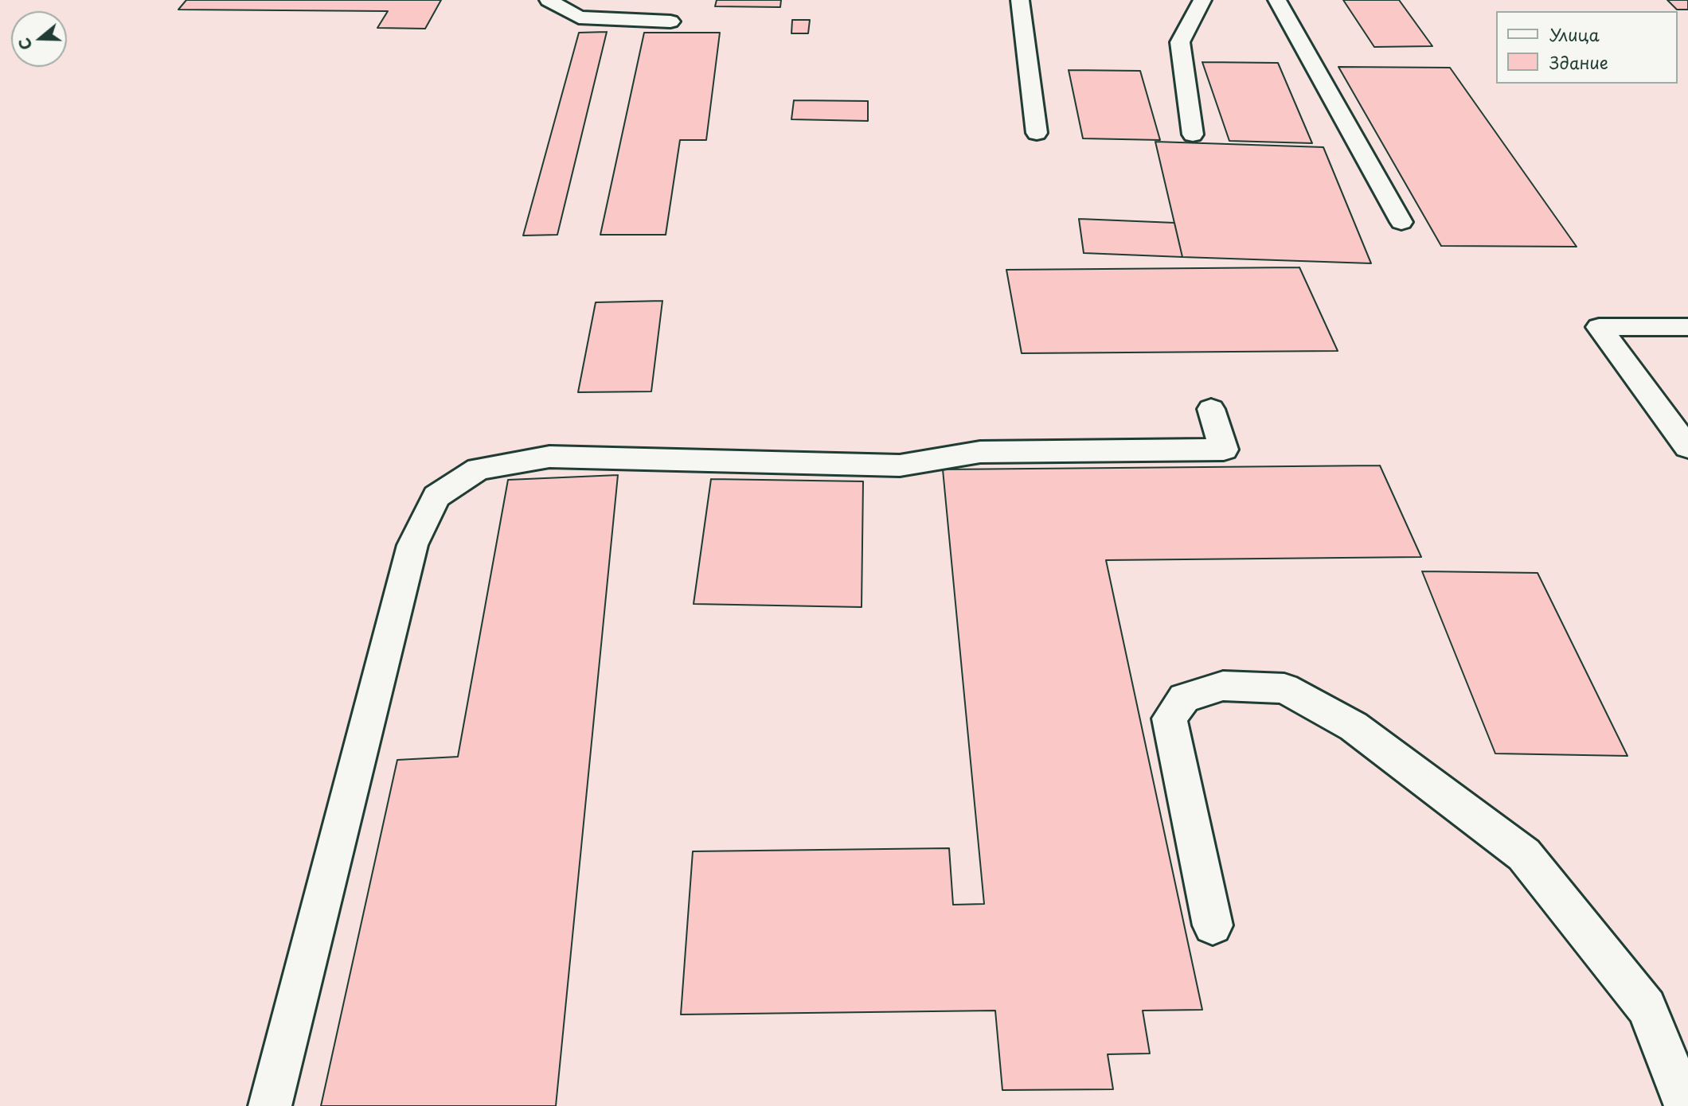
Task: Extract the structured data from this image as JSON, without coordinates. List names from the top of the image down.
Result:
{
  "legend": ["Улица", "Здание"],
  "north": "left"
}
